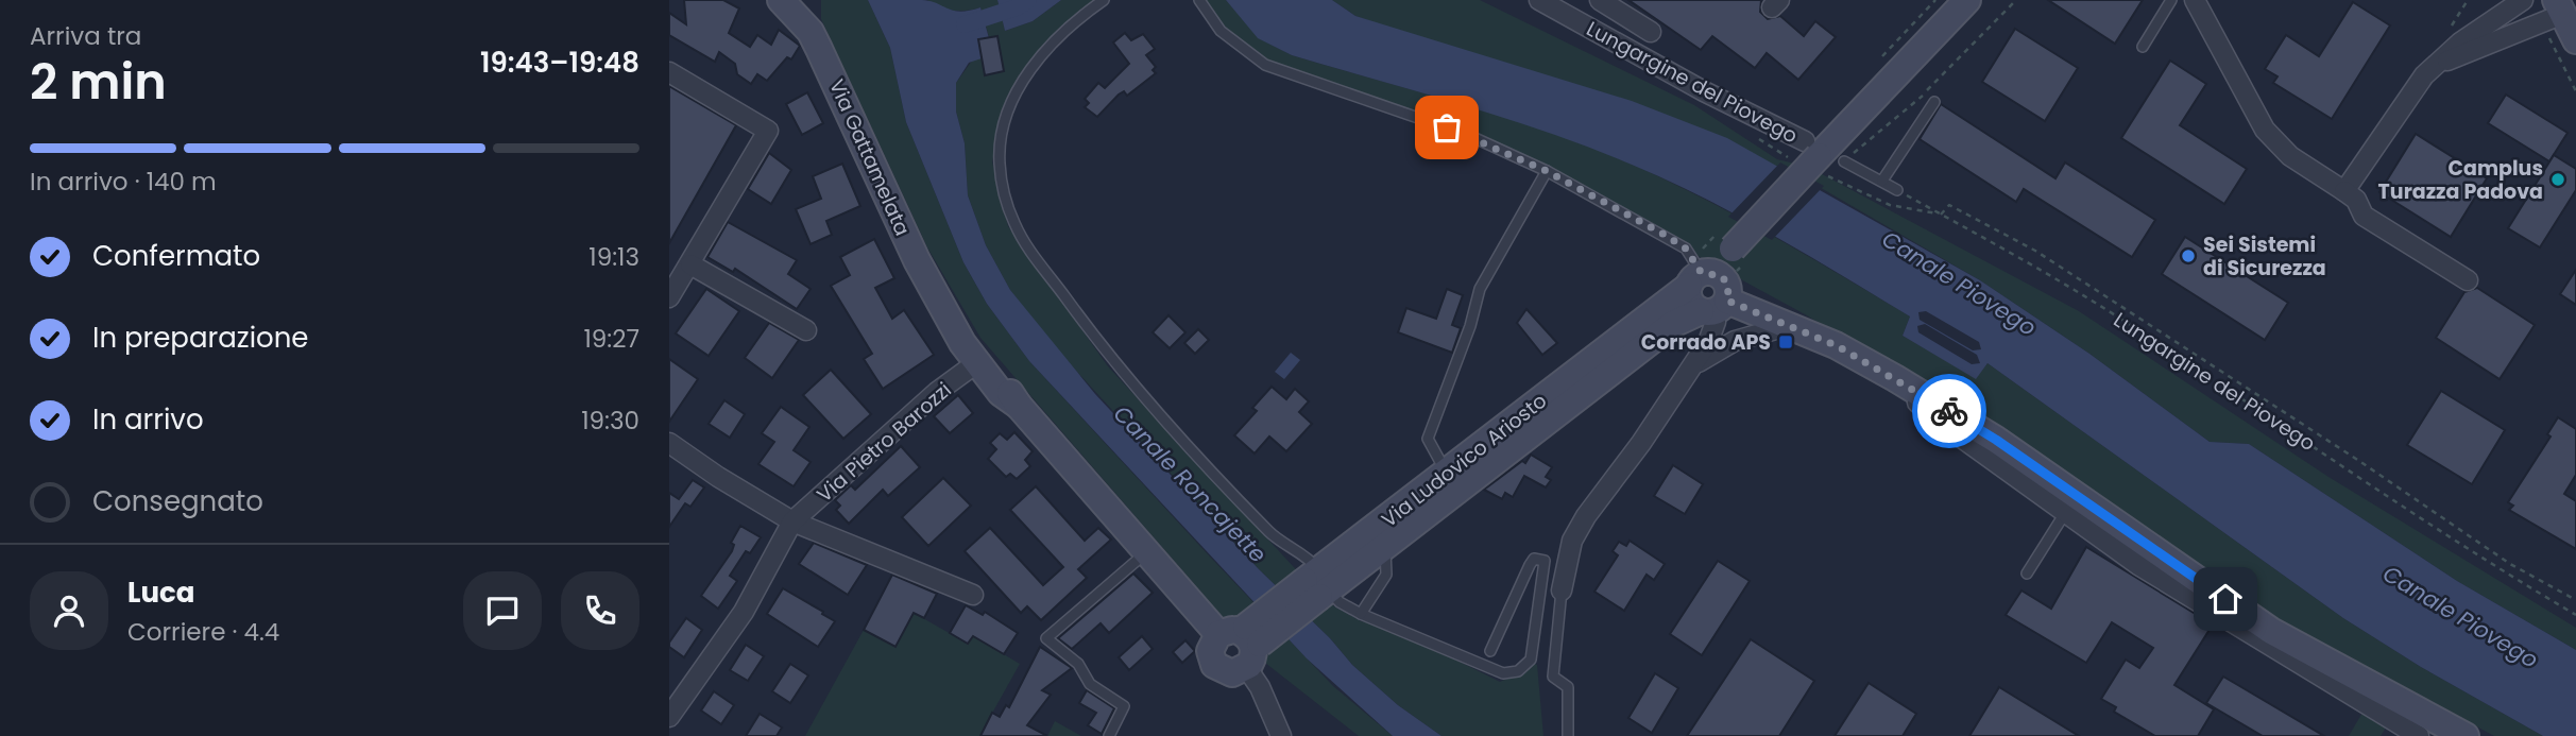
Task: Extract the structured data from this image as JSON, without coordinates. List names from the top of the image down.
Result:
{
  "streets": {
    "main road": ["Via Gattamelata", "Via Ludovico Ariosto"],
    "street": ["Lungargine del Piovego", "Via Pietro Barozzi"]
  },
  "crossings": [
    ["Lungargine del Piovego", "Via Ludovico Ariosto"],
    ["Via Gattamelata", "Via Pietro Barozzi"],
    ["Via Gattamelata", "Via Ludovico Ariosto"]
  ],
  "water": ["Canale Piovego", "Canale Roncajette"],
  "places": {
    "other": ["Camplus Turazza Padova", "Sei Sistemi di Sicurezza"],
    "transit": ["Corrado APS"]
  },
  "page": {
    "heading": ["2 min", "Arriva tra", "19:43–19:48"],
    "panel": ["Luca", "Corriere · 4.4"],
    "bar": "In arrivo · 140 m",
    "list": [
      ["Confermato", "19:13"],
      ["In preparazione", "19:27"],
      ["In arrivo", "19:30"],
      "Consegnato"
    ]
  }
}
